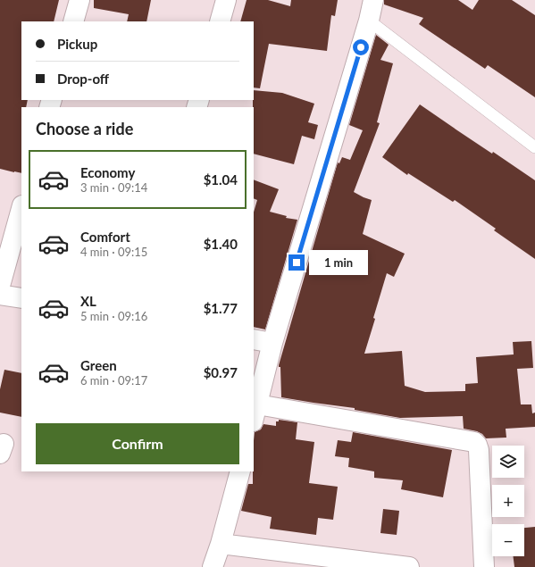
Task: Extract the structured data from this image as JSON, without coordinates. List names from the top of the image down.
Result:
{
  "page": {
    "banner": ["Pickup", "Drop-off"],
    "heading": "Choose a ride",
    "list": [
      {
        "name": "Economy",
        "note": "3 min · 09:14",
        "value": "$1.04"
      },
      {
        "name": "Comfort",
        "note": "4 min · 09:15",
        "value": "$1.40"
      },
      {
        "name": "XL",
        "note": "5 min · 09:16",
        "value": "$1.77"
      },
      {
        "name": "Green",
        "note": "6 min · 09:17",
        "value": "$0.97"
      }
    ],
    "bubble": "1 min",
    "buttons": "Confirm",
    "map_buttons": ["+", "−"]
  }
}
